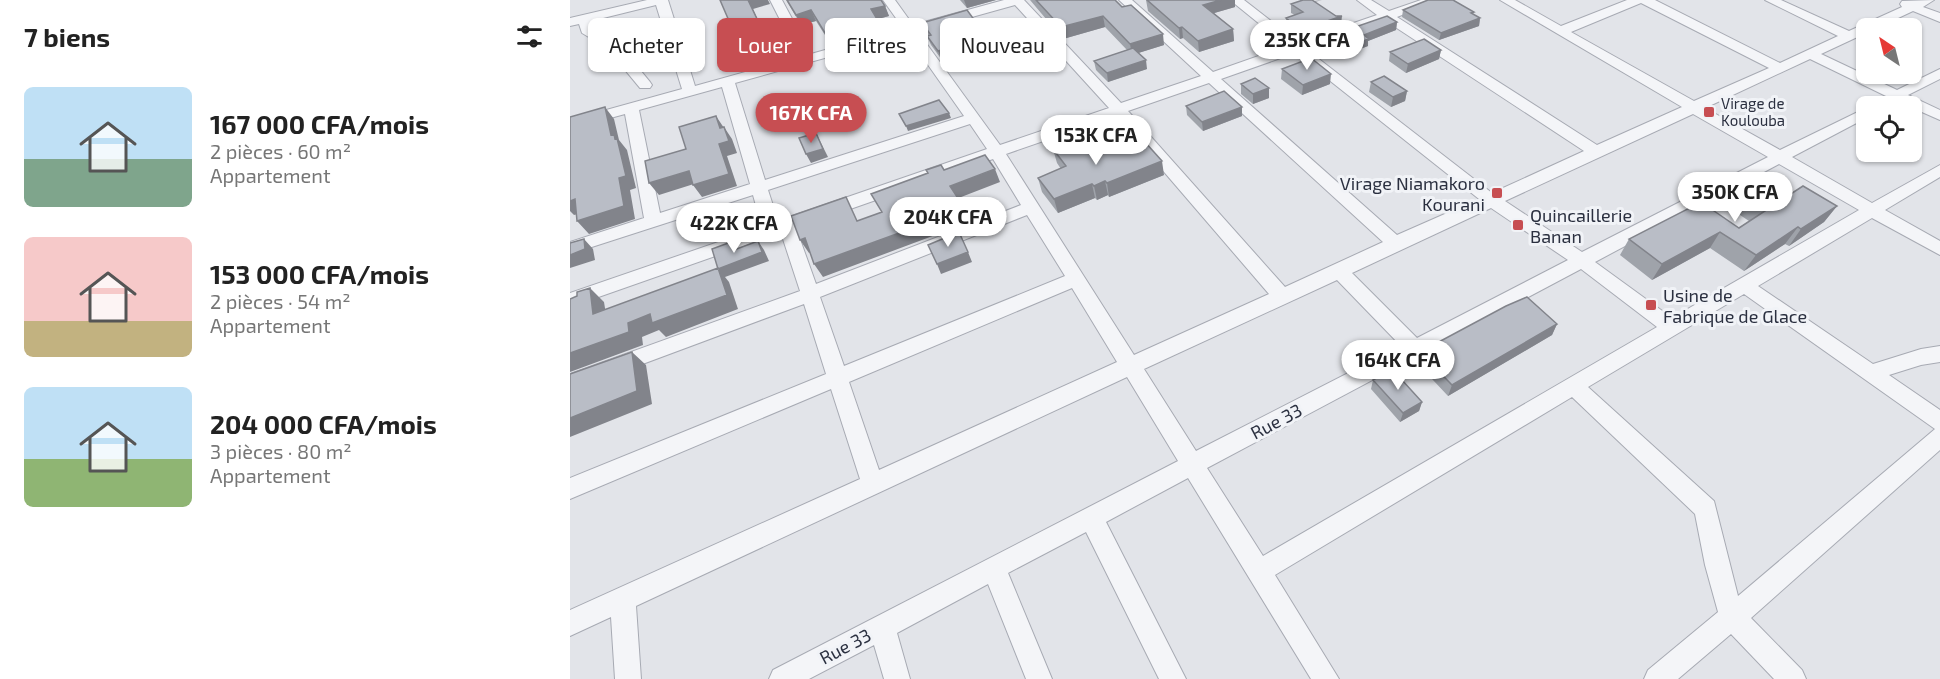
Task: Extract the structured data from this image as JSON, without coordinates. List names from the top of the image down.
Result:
{
  "streets": {
    "street": ["Rue 33"]
  },
  "places": {
    "transit": [
      "Virage de Koulouba",
      "Virage Niamakoro Kourani",
      "Quincaillerie Banan",
      "Usine de Fabrique de Glace"
    ]
  },
  "north": "top left",
  "page": {
    "heading": "7 biens",
    "chip": [
      "Acheter",
      "Louer",
      "Filtres",
      "Nouveau"
    ],
    "price": [
      "235K CFA",
      "167K CFA",
      "153K CFA",
      "350K CFA",
      "204K CFA",
      "422K CFA",
      "164K CFA"
    ],
    "list": [
      {
        "name": "167 000 CFA/mois",
        "note": "2 pièces · 60 m² · Appartement"
      },
      {
        "name": "153 000 CFA/mois",
        "note": "2 pièces · 54 m² · Appartement"
      },
      {
        "name": "204 000 CFA/mois",
        "note": "3 pièces · 80 m² · Appartement"
      }
    ]
  }
}
